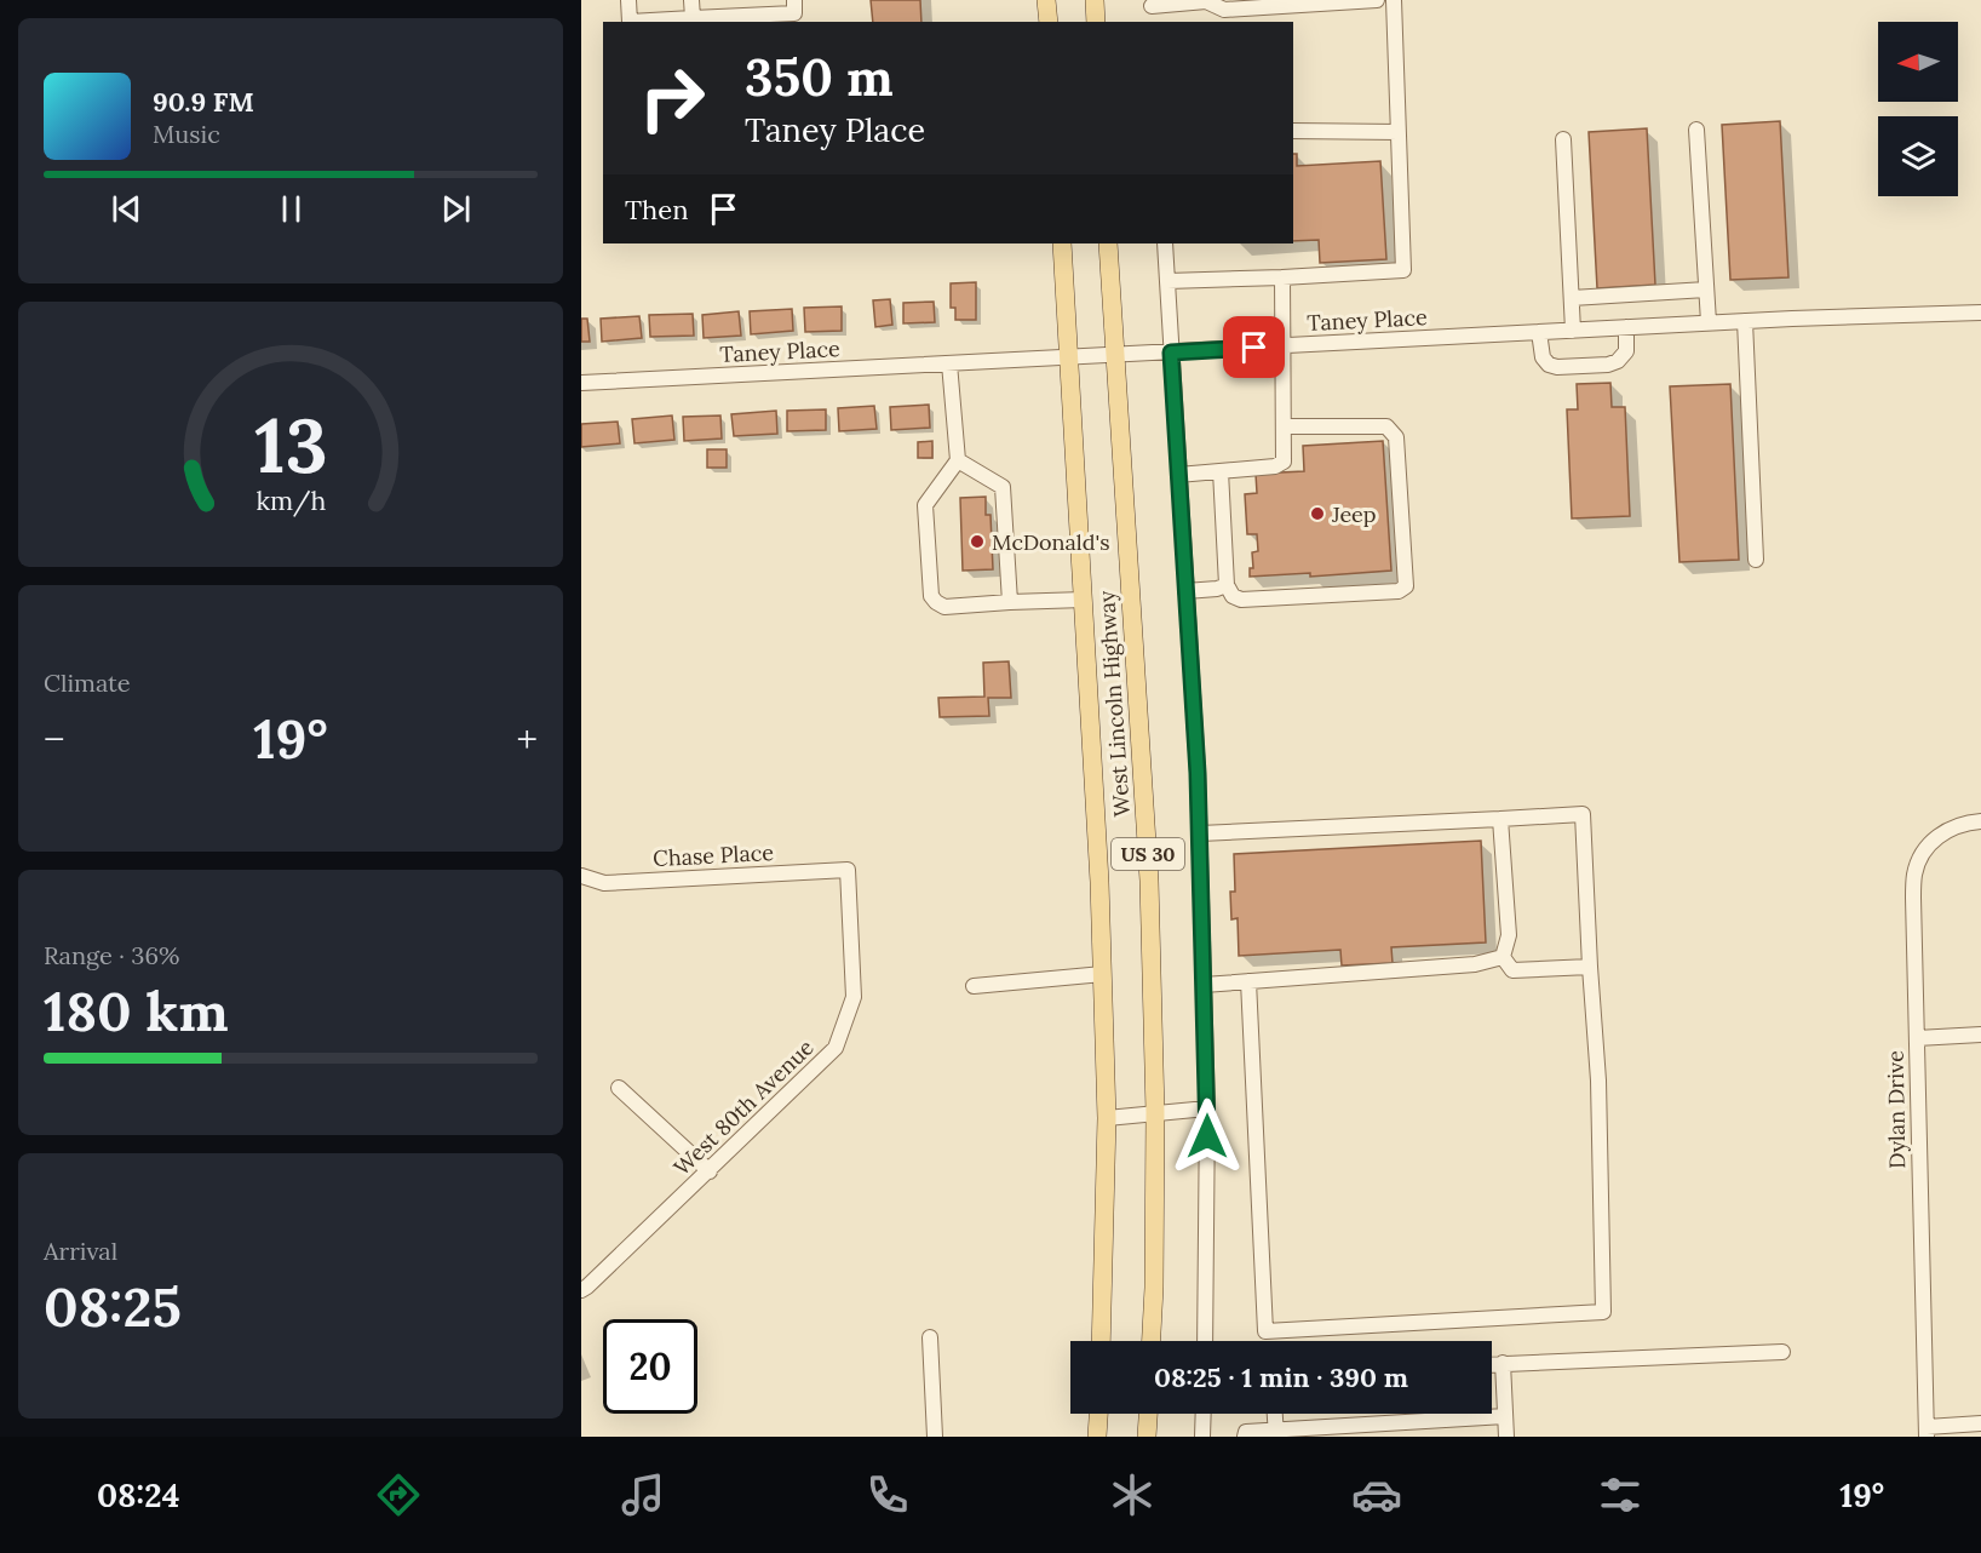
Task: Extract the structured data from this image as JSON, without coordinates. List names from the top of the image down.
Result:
{
  "streets": {
    "main road": ["West Lincoln Highway", "US 30"],
    "street": [
      "Taney Place",
      "Chase Place",
      "West 80th Avenue",
      "Dylan Drive"
    ]
  },
  "crossings": [
    ["Taney Place", "West Lincoln Highway"],
    ["Taney Place", "US 30"],
    ["West Lincoln Highway", "US 30"],
    ["Chase Place", "West 80th Avenue"]
  ],
  "places": ["Jeep", "McDonald's"],
  "north": "left",
  "page": {
    "turn": ["350 m", "Taney Place"],
    "song": ["90.9 FM", "Music"],
    "then": "Then",
    "tile": [
      "Climate",
      ["Range · 36%", "180 km"],
      ["Arrival", "08:25"]
    ],
    "heat": ["−", "19°", "+"],
    "limit": "20",
    "trip": "08:25 · 1 min · 390 m",
    "tabs": ["08:24", "19°"],
    "gauge": ["13", "km/h"]
  }
}
